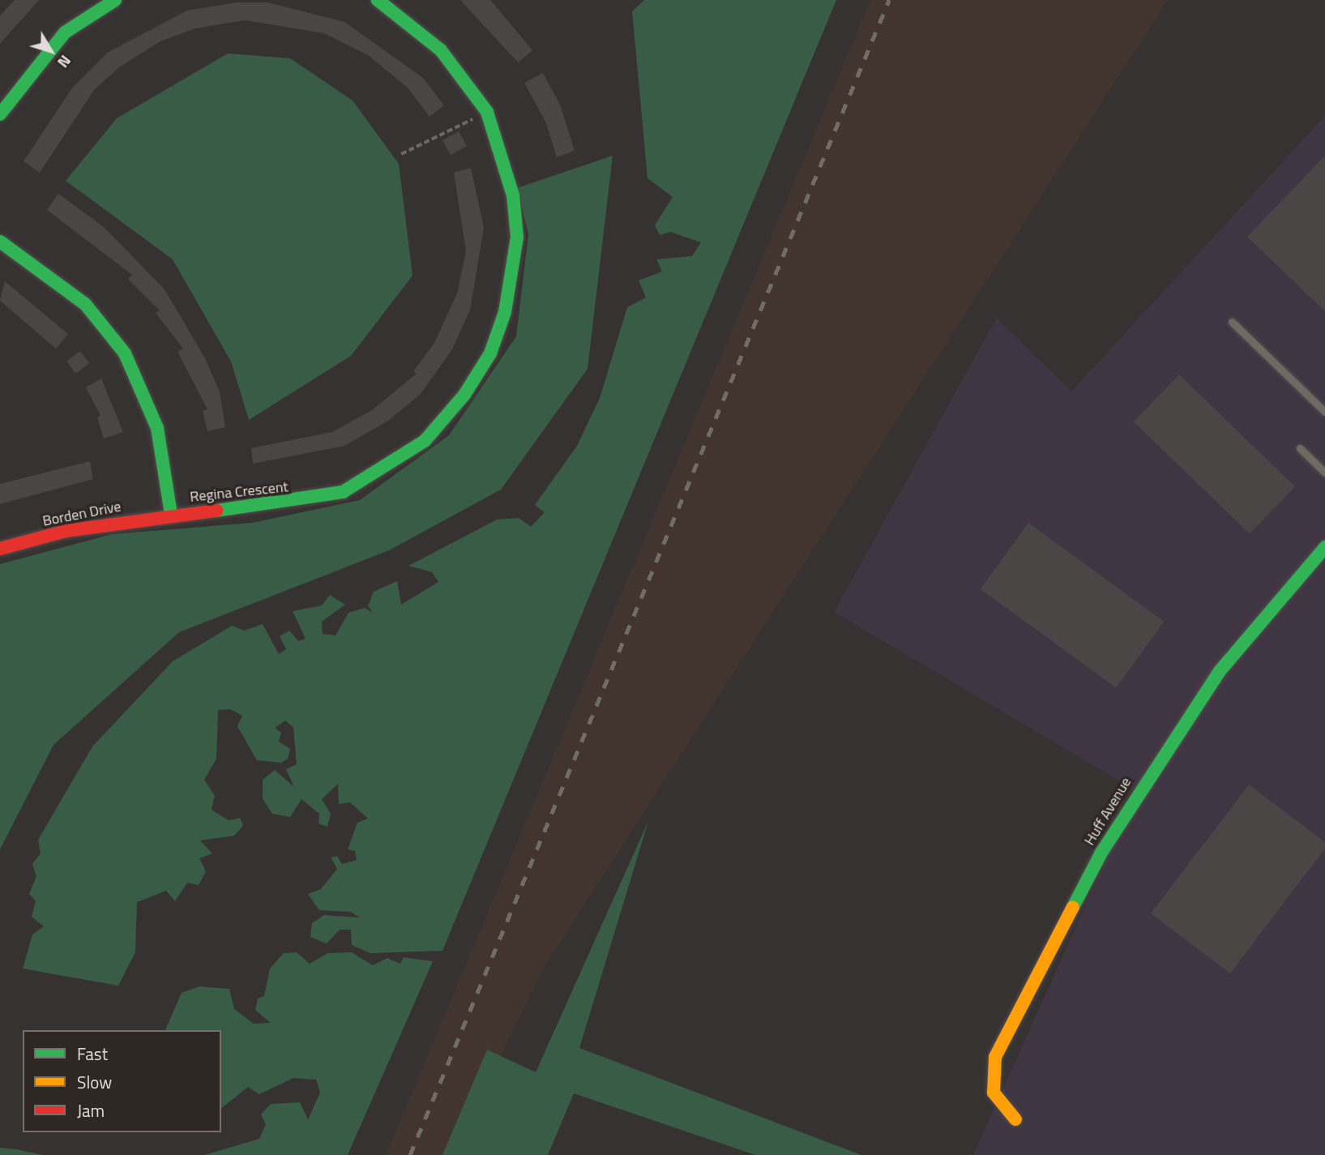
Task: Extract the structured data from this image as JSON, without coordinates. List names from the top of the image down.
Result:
{
  "streets": {
    "street": ["Regina Crescent", "Borden Drive", "Huff Avenue"]
  },
  "crossings": [
    ["Regina Crescent", "Borden Drive"]
  ],
  "legend": ["Fast", "Slow", "Jam"],
  "north": "bottom right"
}
